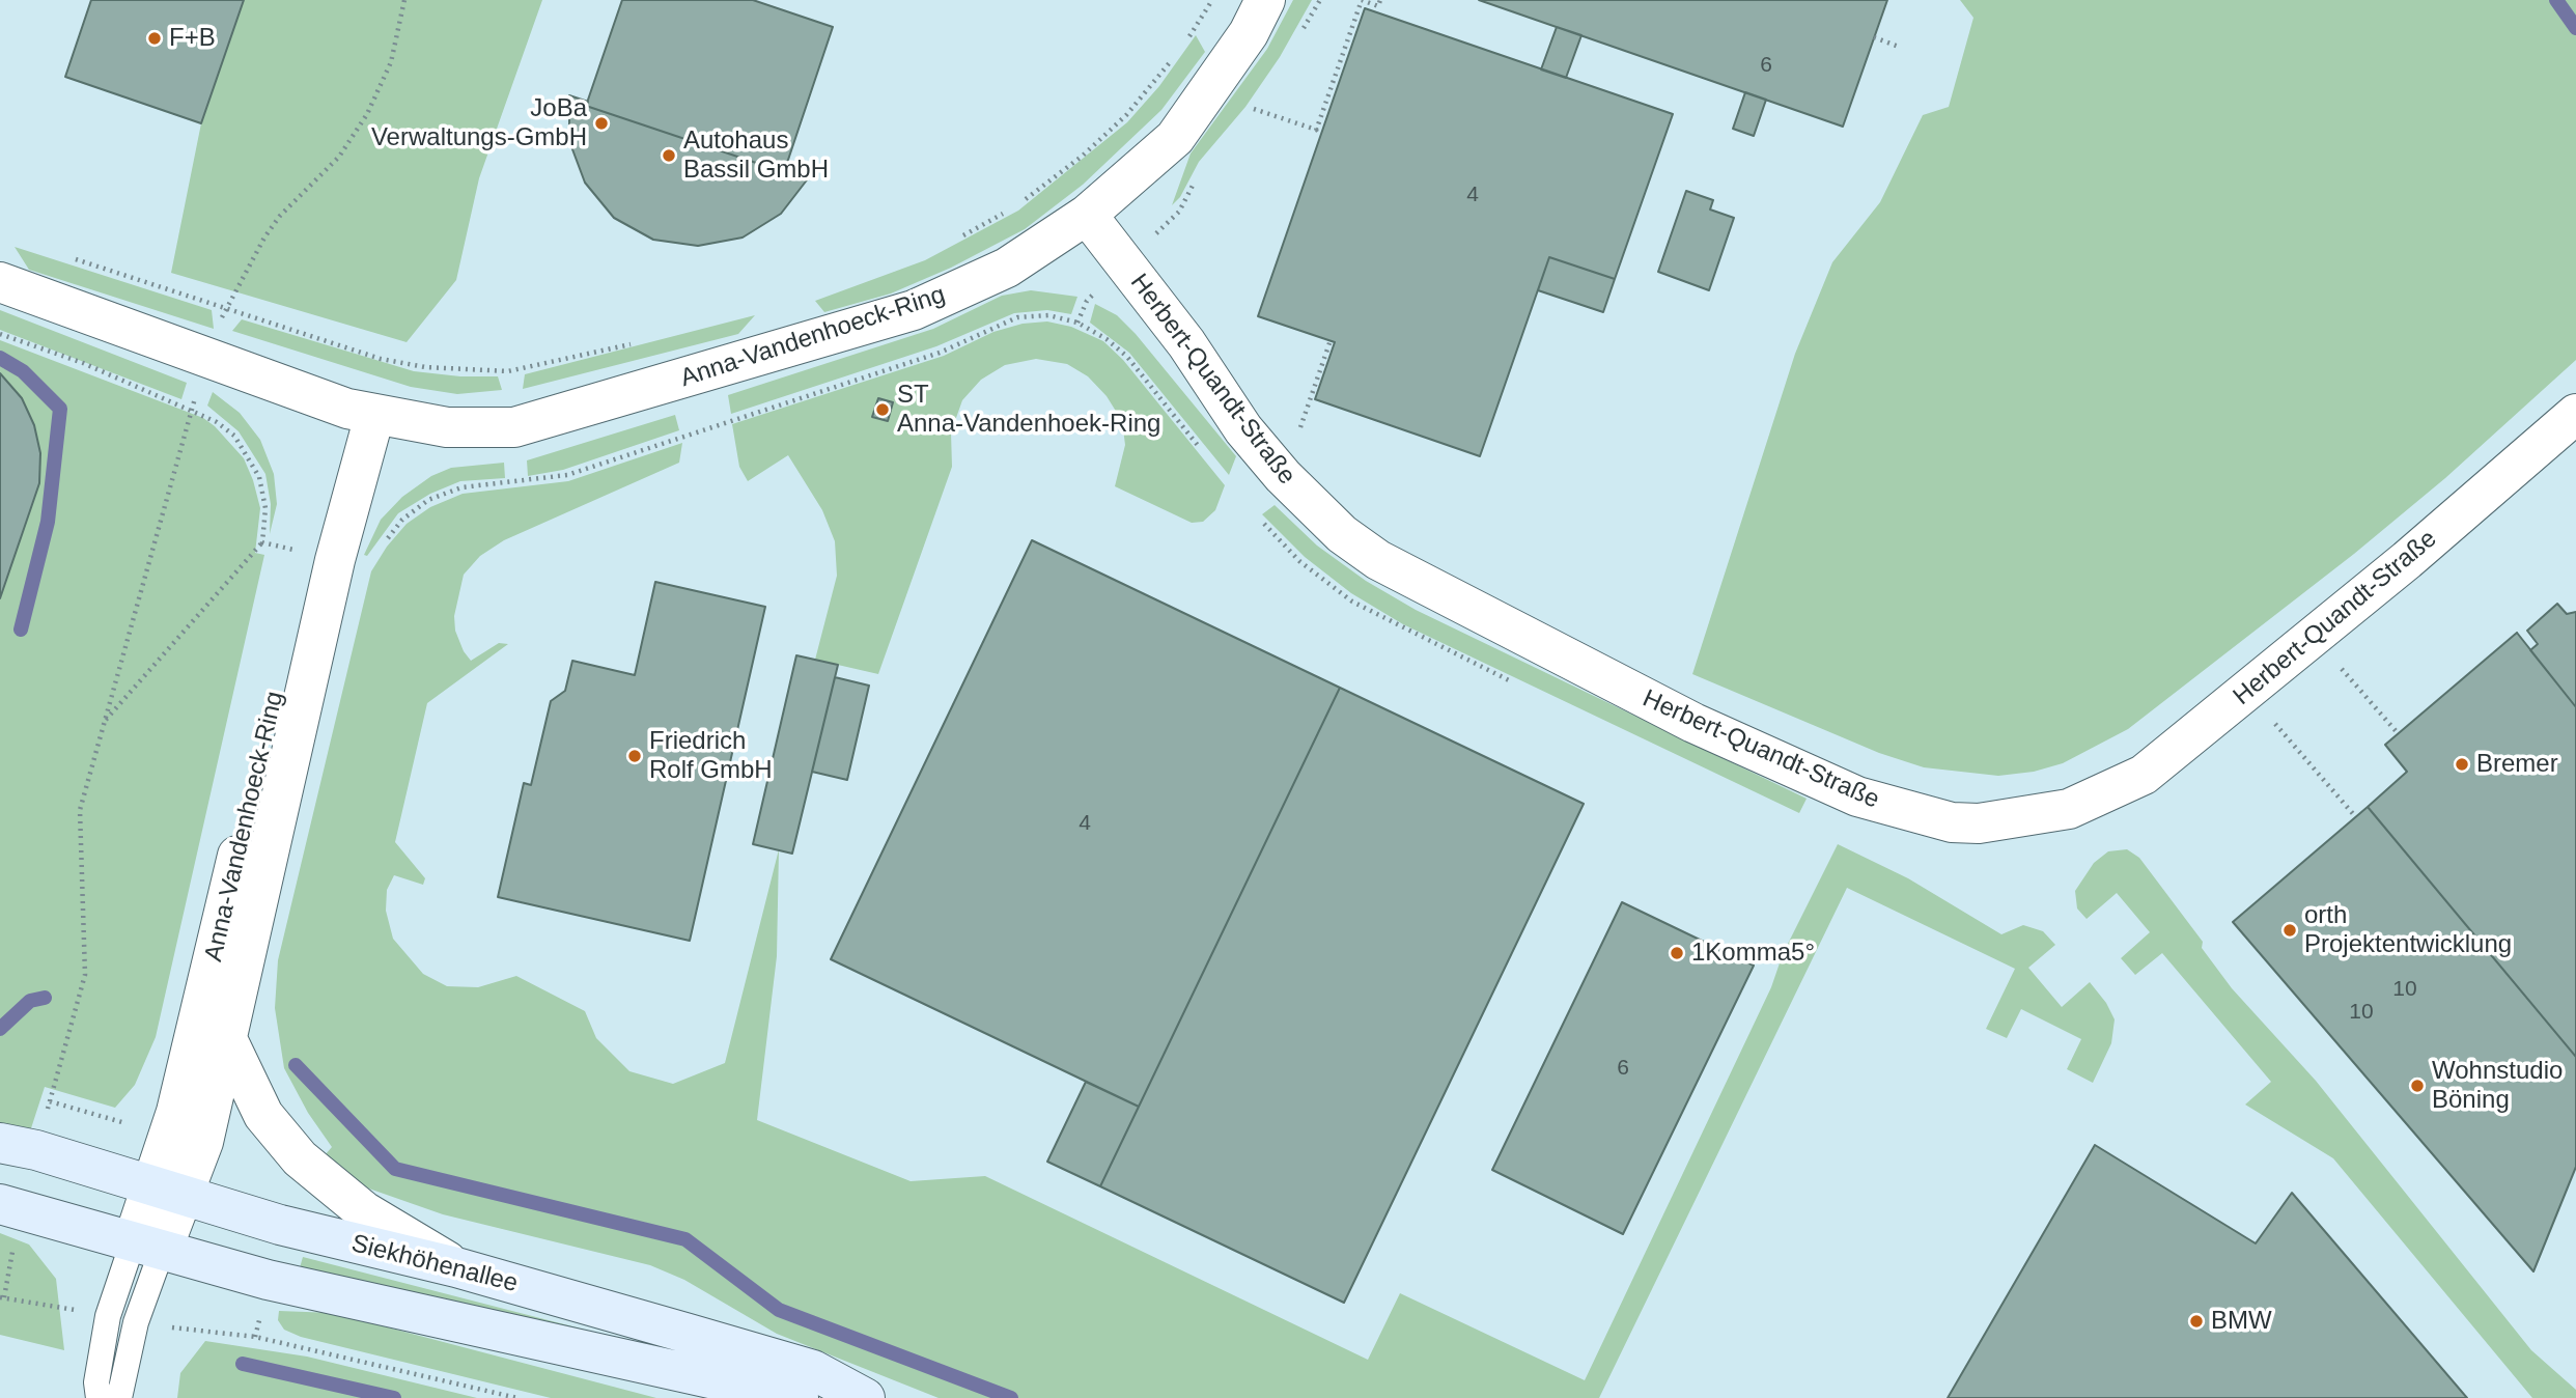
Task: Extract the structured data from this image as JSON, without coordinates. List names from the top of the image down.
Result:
{
  "streets": {
    "main road": ["Siekhöhenallee"],
    "street": ["Anna-Vandenhoeck-Ring", "Herbert-Quandt-Straße"]
  },
  "crossings": [
    ["Anna-Vandenhoeck-Ring", "Herbert-Quandt-Straße"],
    ["Anna-Vandenhoeck-Ring", "Siekhöhenallee"]
  ],
  "places": [
    "F+B",
    "JoBa Verwaltungs-GmbH",
    "Autohaus Bassil GmbH",
    "ST Anna-Vandenhoek-Ring",
    "Friedrich Rolf GmbH",
    "Bremer",
    "orth Projektentwicklung",
    "1Komma5°",
    "Wohnstudio Böning",
    "BMW"
  ],
  "house_numbers": [
    "6",
    "4",
    "4",
    "10",
    "10",
    "6"
  ]
}
